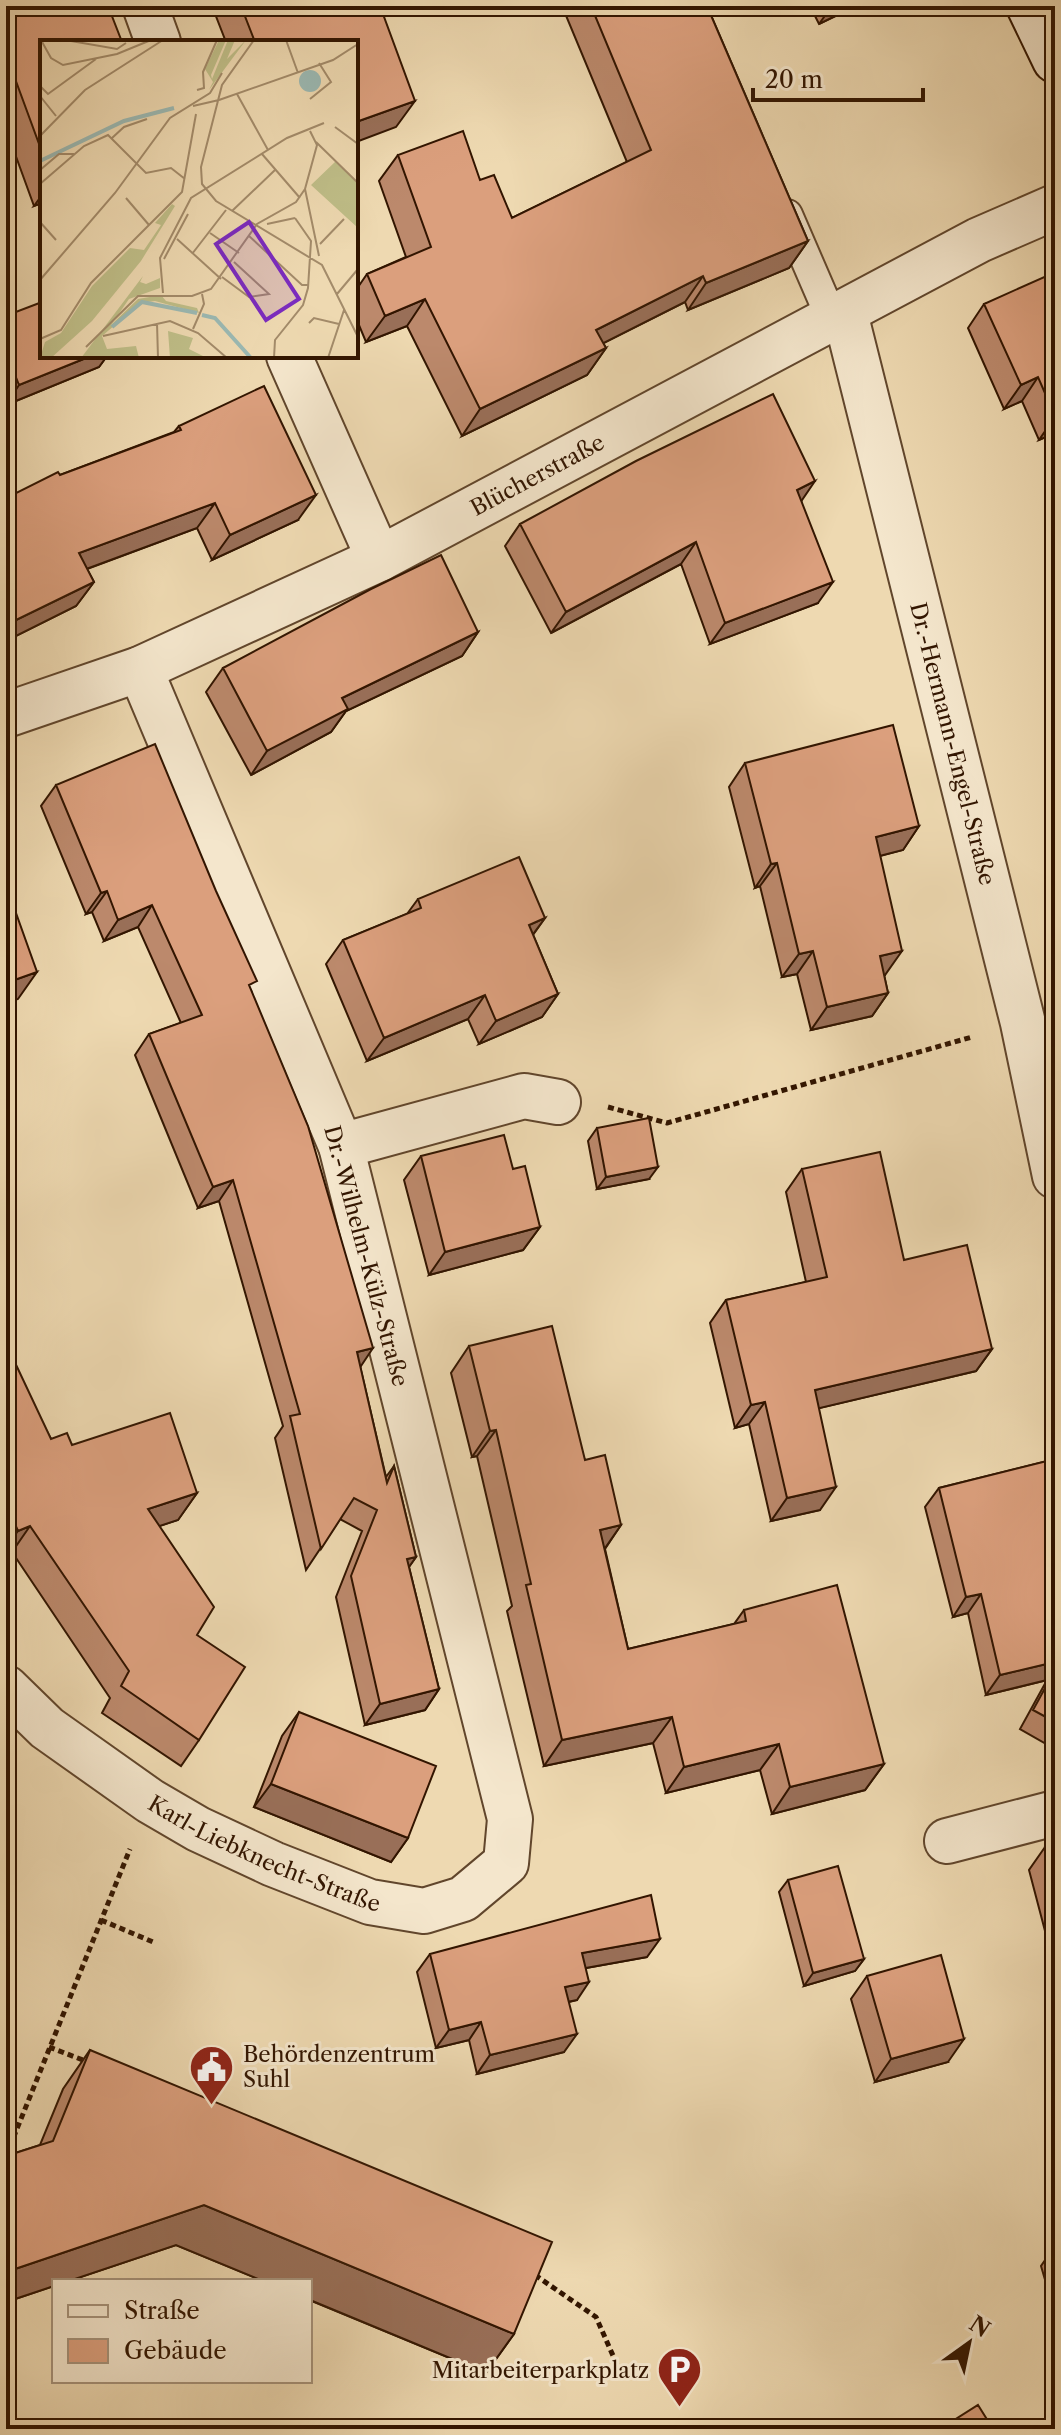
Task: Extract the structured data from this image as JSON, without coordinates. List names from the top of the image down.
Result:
{
  "streets": {
    "street": [
      "Blücherstraße",
      "Dr.-Hermann-Engel-Straße",
      "Dr.-Wilhelm-Külz-Straße",
      "Karl-Liebknecht-Straße"
    ]
  },
  "crossings": [
    ["Blücherstraße", "Dr.-Hermann-Engel-Straße"],
    ["Blücherstraße", "Dr.-Wilhelm-Külz-Straße"],
    ["Dr.-Wilhelm-Külz-Straße", "Karl-Liebknecht-Straße"]
  ],
  "places": {
    "public building": ["Behördenzentrum Suhl"],
    "parking": ["Mitarbeiterparkplatz"]
  },
  "legend": ["Straße", "Gebäude"],
  "scale_bar": "20 m",
  "north": "top right"
}
